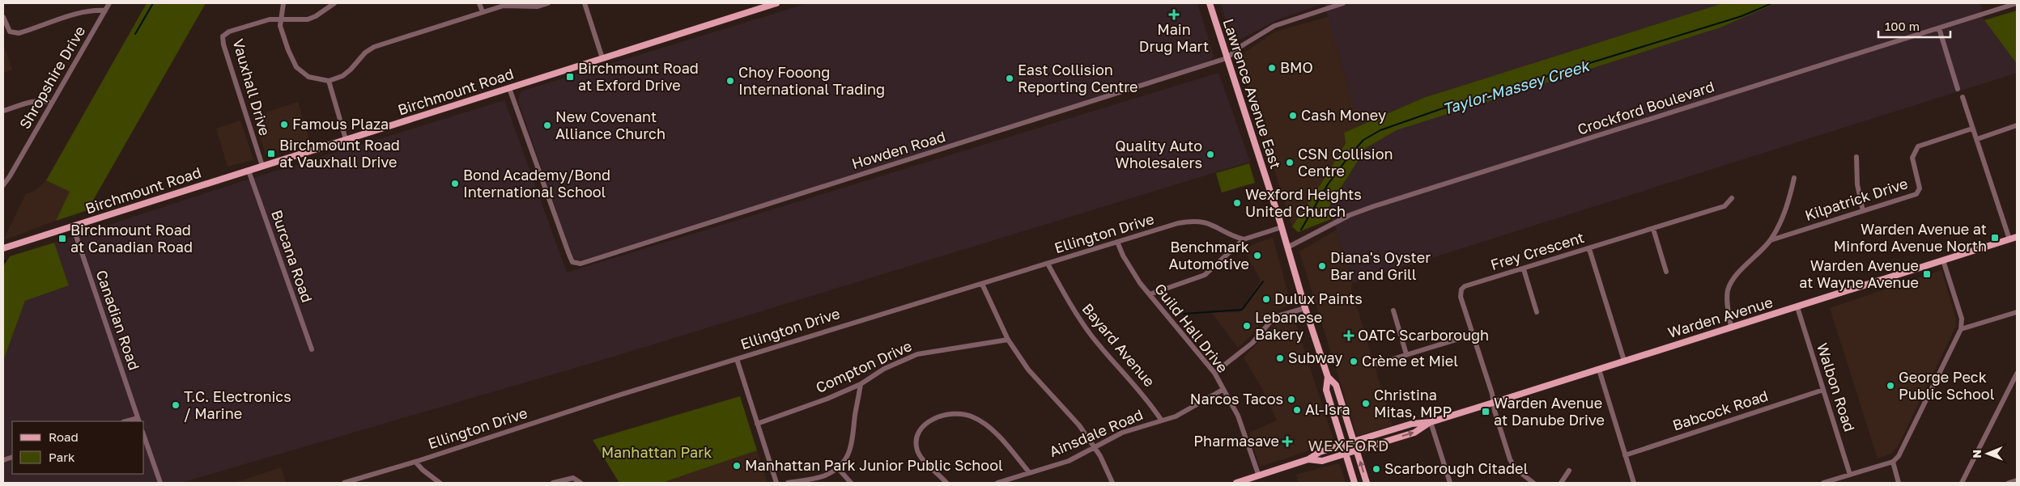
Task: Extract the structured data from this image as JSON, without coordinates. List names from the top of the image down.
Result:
{
  "streets": {
    "main road": ["Birchmount Road", "Lawrence Avenue East", "Warden Avenue"],
    "street": [
      "Shropshire Drive",
      "Vauxhall Drive",
      "Crockford Boulevard",
      "Howden Road",
      "Kilpatrick Drive",
      "Ellington Drive",
      "Frey Crescent",
      "Burcana Road",
      "Canadian Road",
      "Guild Hall Drive",
      "Bayard Avenue",
      "Compton Drive",
      "Walbon Road",
      "Babcock Road",
      "Ainsdale Road"
    ]
  },
  "crossings": [
    ["Vauxhall Drive", "Birchmount Road"],
    ["Birchmount Road", "Howden Road"],
    ["Birchmount Road", "Burcana Road"],
    ["Birchmount Road", "Canadian Road"],
    ["Lawrence Avenue East", "Crockford Boulevard"],
    ["Lawrence Avenue East", "Howden Road"],
    ["Lawrence Avenue East", "Warden Avenue"],
    ["Ellington Drive", "Guild Hall Drive"],
    ["Ellington Drive", "Bayard Avenue"],
    ["Frey Crescent", "Warden Avenue"],
    ["Warden Avenue", "Guild Hall Drive"],
    ["Warden Avenue", "Walbon Road"],
    ["Guild Hall Drive", "Ainsdale Road"],
    ["Bayard Avenue", "Ainsdale Road"],
    ["Walbon Road", "Babcock Road"]
  ],
  "districts": ["WEXFORD"],
  "water": ["Taylor-Massey Creek"],
  "parks": ["Manhattan Park"],
  "places": {
    "health": ["Main Drug Mart", "OATC Scarborough", "Pharmasave"],
    "other": [
      "BMO",
      "East Collision Reporting Centre",
      "Choy Fooong International Trading",
      "Cash Money",
      "Famous Plaza",
      "New Covenant Alliance Church",
      "Quality Auto Wholesalers",
      "CSN Collision Centre",
      "Bond Academy/Bond International School",
      "Wexford Heights United Church",
      "Benchmark Automotive",
      "Diana's Oyster Bar and Grill",
      "Dulux Paints",
      "Lebanese Bakery",
      "Subway",
      "Crème et Miel",
      "George Peck Public School",
      "Narcos Tacos",
      "Christina Mitas, MPP",
      "T.C. Electronics / Marine",
      "Al-Isra",
      "Manhattan Park Junior Public School",
      "Scarborough Citadel"
    ],
    "transit": [
      "Birchmount Road at Exford Drive",
      "Birchmount Road at Vauxhall Drive",
      "Warden Avenue at Minford Avenue North",
      "Birchmount Road at Canadian Road",
      "Warden Avenue at Wayne Avenue",
      "Warden Avenue at Danube Drive"
    ]
  },
  "legend": ["Road", "Park"],
  "scale_bar": "100 m",
  "north": "left"
}
